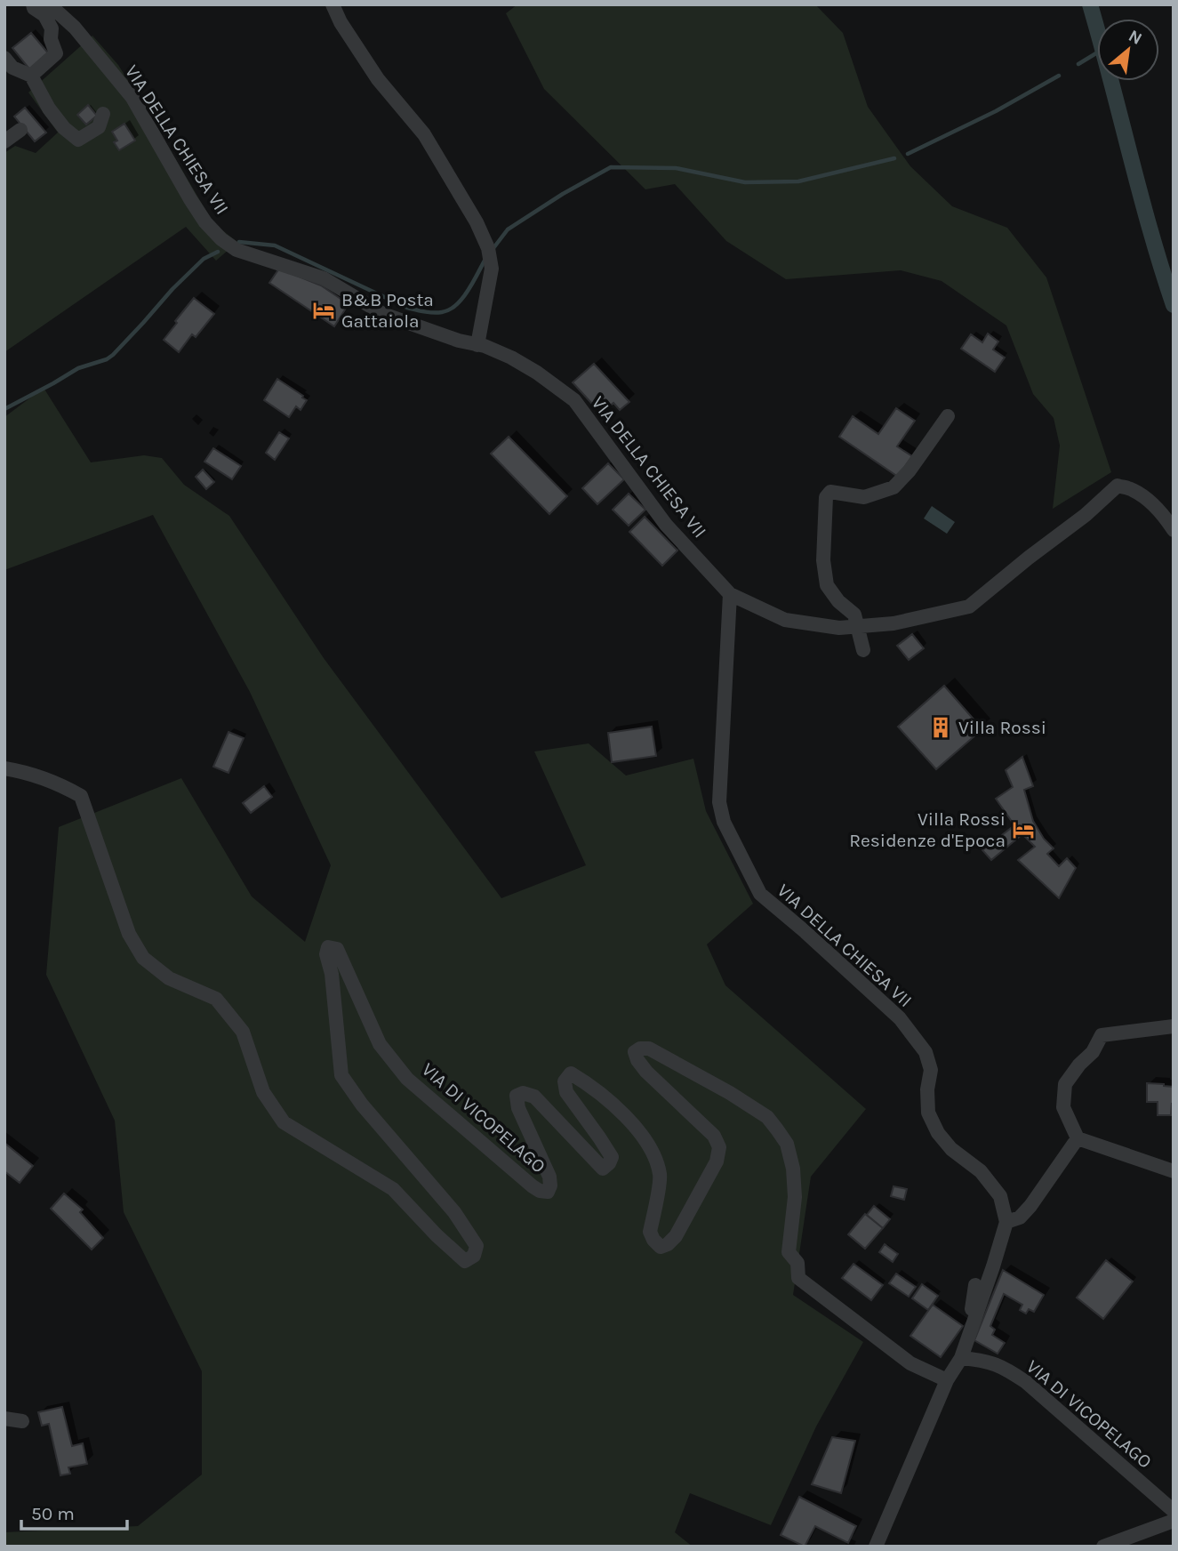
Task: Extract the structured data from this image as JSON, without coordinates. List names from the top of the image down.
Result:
{
  "streets": {
    "street": ["VIA DELLA CHIESA VII", "VIA DI VICOPELAGO"]
  },
  "places": {
    "hotel": ["B&B Posta Gattaiola", "Villa Rossi Residenze d'Epoca"],
    "building": ["Villa Rossi"]
  },
  "scale_bar": "50 m",
  "north": "top right"
}
